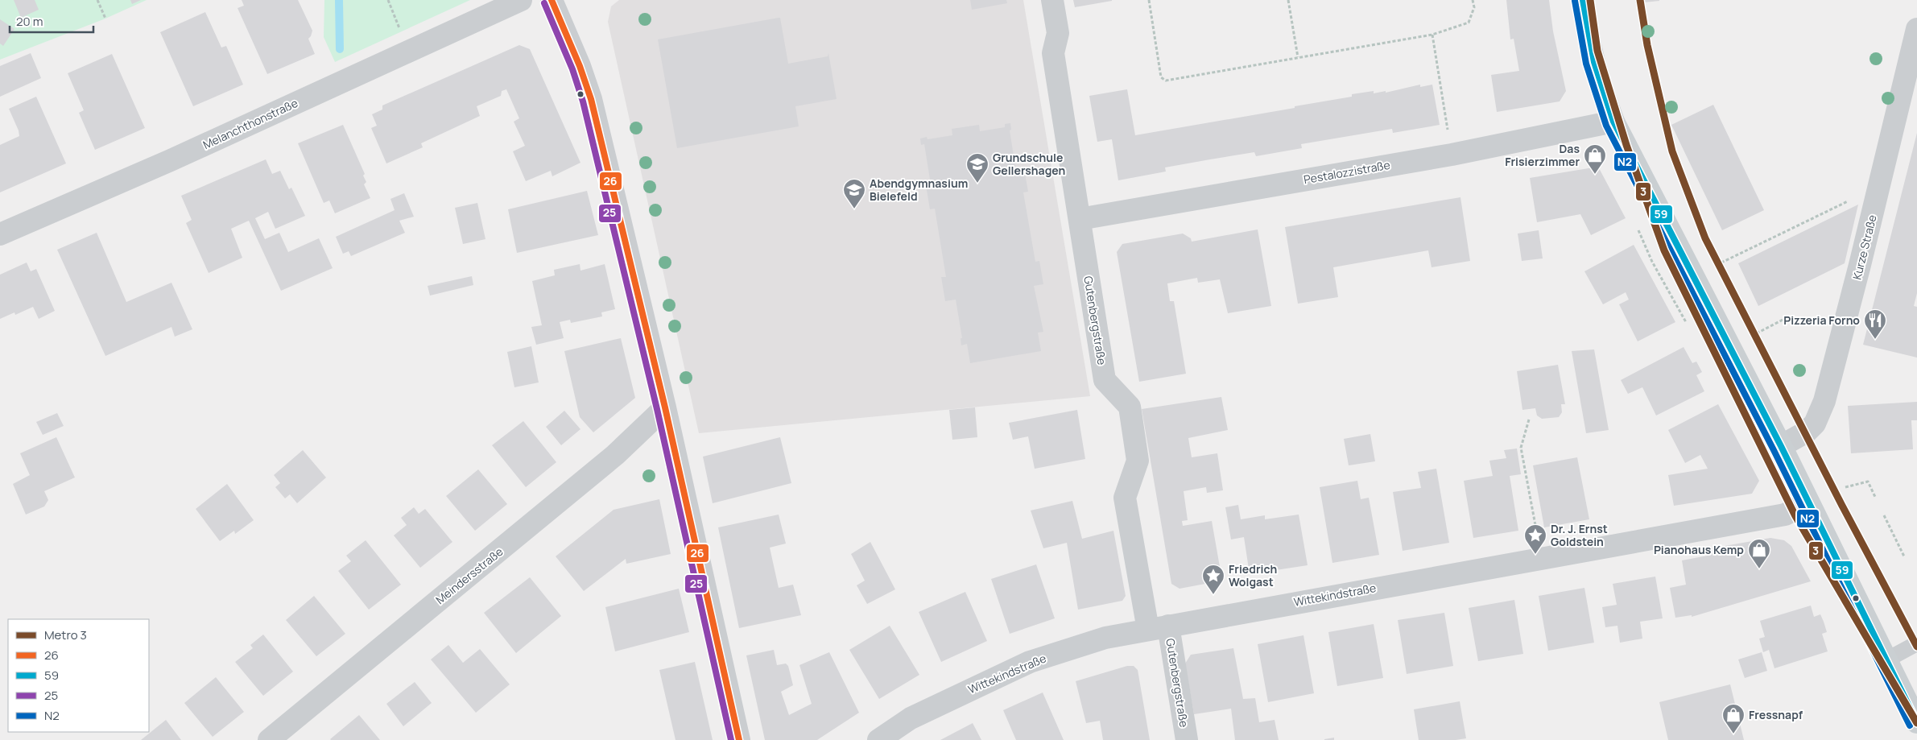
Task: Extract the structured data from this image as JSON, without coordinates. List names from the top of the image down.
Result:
{
  "streets": {
    "street": [
      "Melanchthonstraße",
      "Pestalozzistraße",
      "Kurze Straße",
      "Gutenbergstraße",
      "Meindersstraße",
      "Wittekindstraße"
    ]
  },
  "crossings": [
    ["Pestalozzistraße", "Gutenbergstraße"],
    ["Gutenbergstraße", "Wittekindstraße"]
  ],
  "places": {
    "shop": ["Das Frisierzimmer", "Pianohaus Kemp", "Fressnapf"],
    "school or university": ["Grundschule Gellershagen", "Abendgymnasium Bielefeld"],
    "restaurant": ["Pizzeria Forno"],
    "place": ["Dr. J. Ernst Goldstein", "Friedrich Wolgast"]
  },
  "lines": [
    "metro line 3",
    "transit line 26",
    "transit line 59",
    "transit line N2",
    "transit line 25"
  ],
  "legend": [
    "Metro 3",
    "26",
    "59",
    "25",
    "N2"
  ],
  "scale_bar": "20 m"
}
